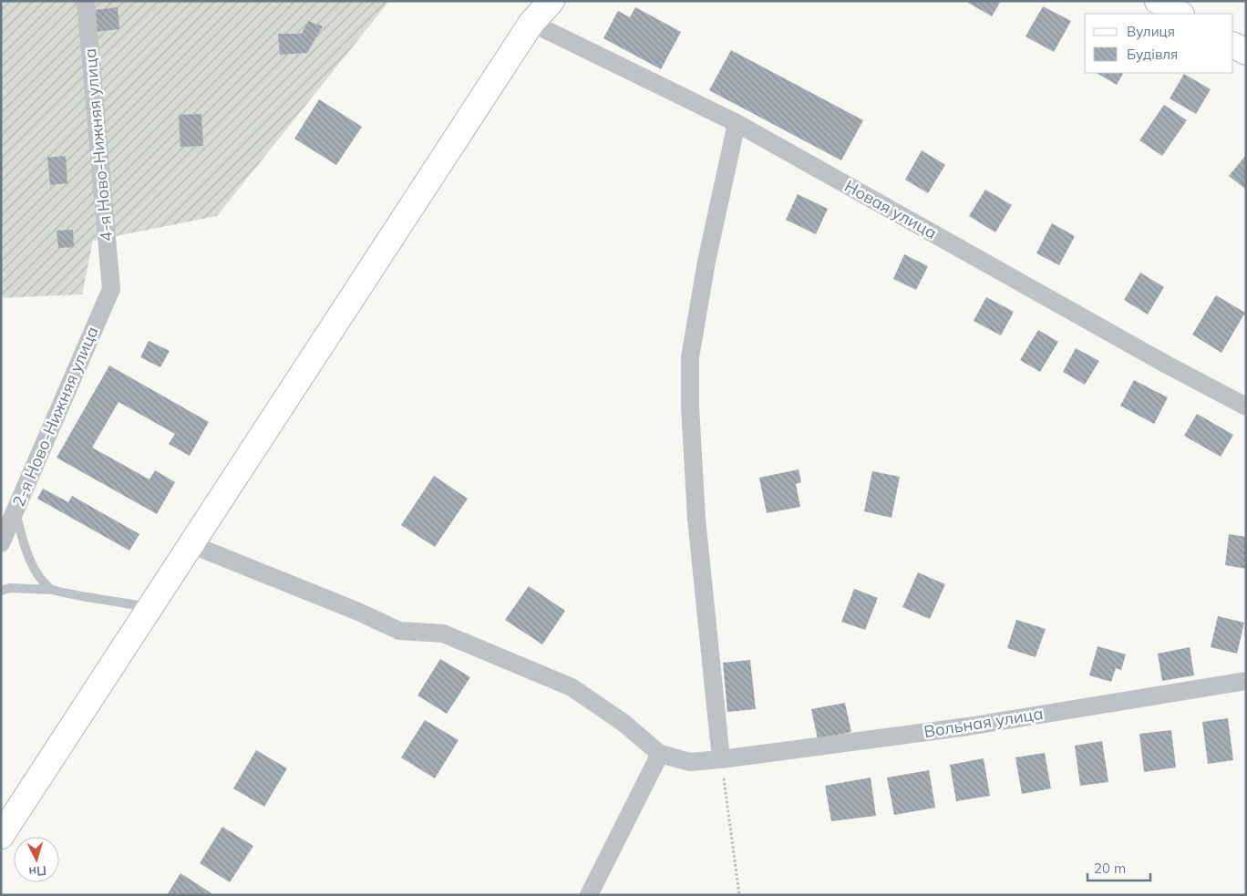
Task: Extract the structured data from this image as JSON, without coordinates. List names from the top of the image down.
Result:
{
  "streets": {
    "street": [
      "4-я Ново-Нижняя улица",
      "Новая улица",
      "2-я Ново-Нижняя улица",
      "Вольная улица"
    ]
  },
  "crossings": [
    ["4-я Ново-Нижняя улица", "2-я Ново-Нижняя улица"]
  ],
  "legend": ["Вулиця", "Будівля"],
  "scale_bar": "20 m",
  "north": "bottom"
}
